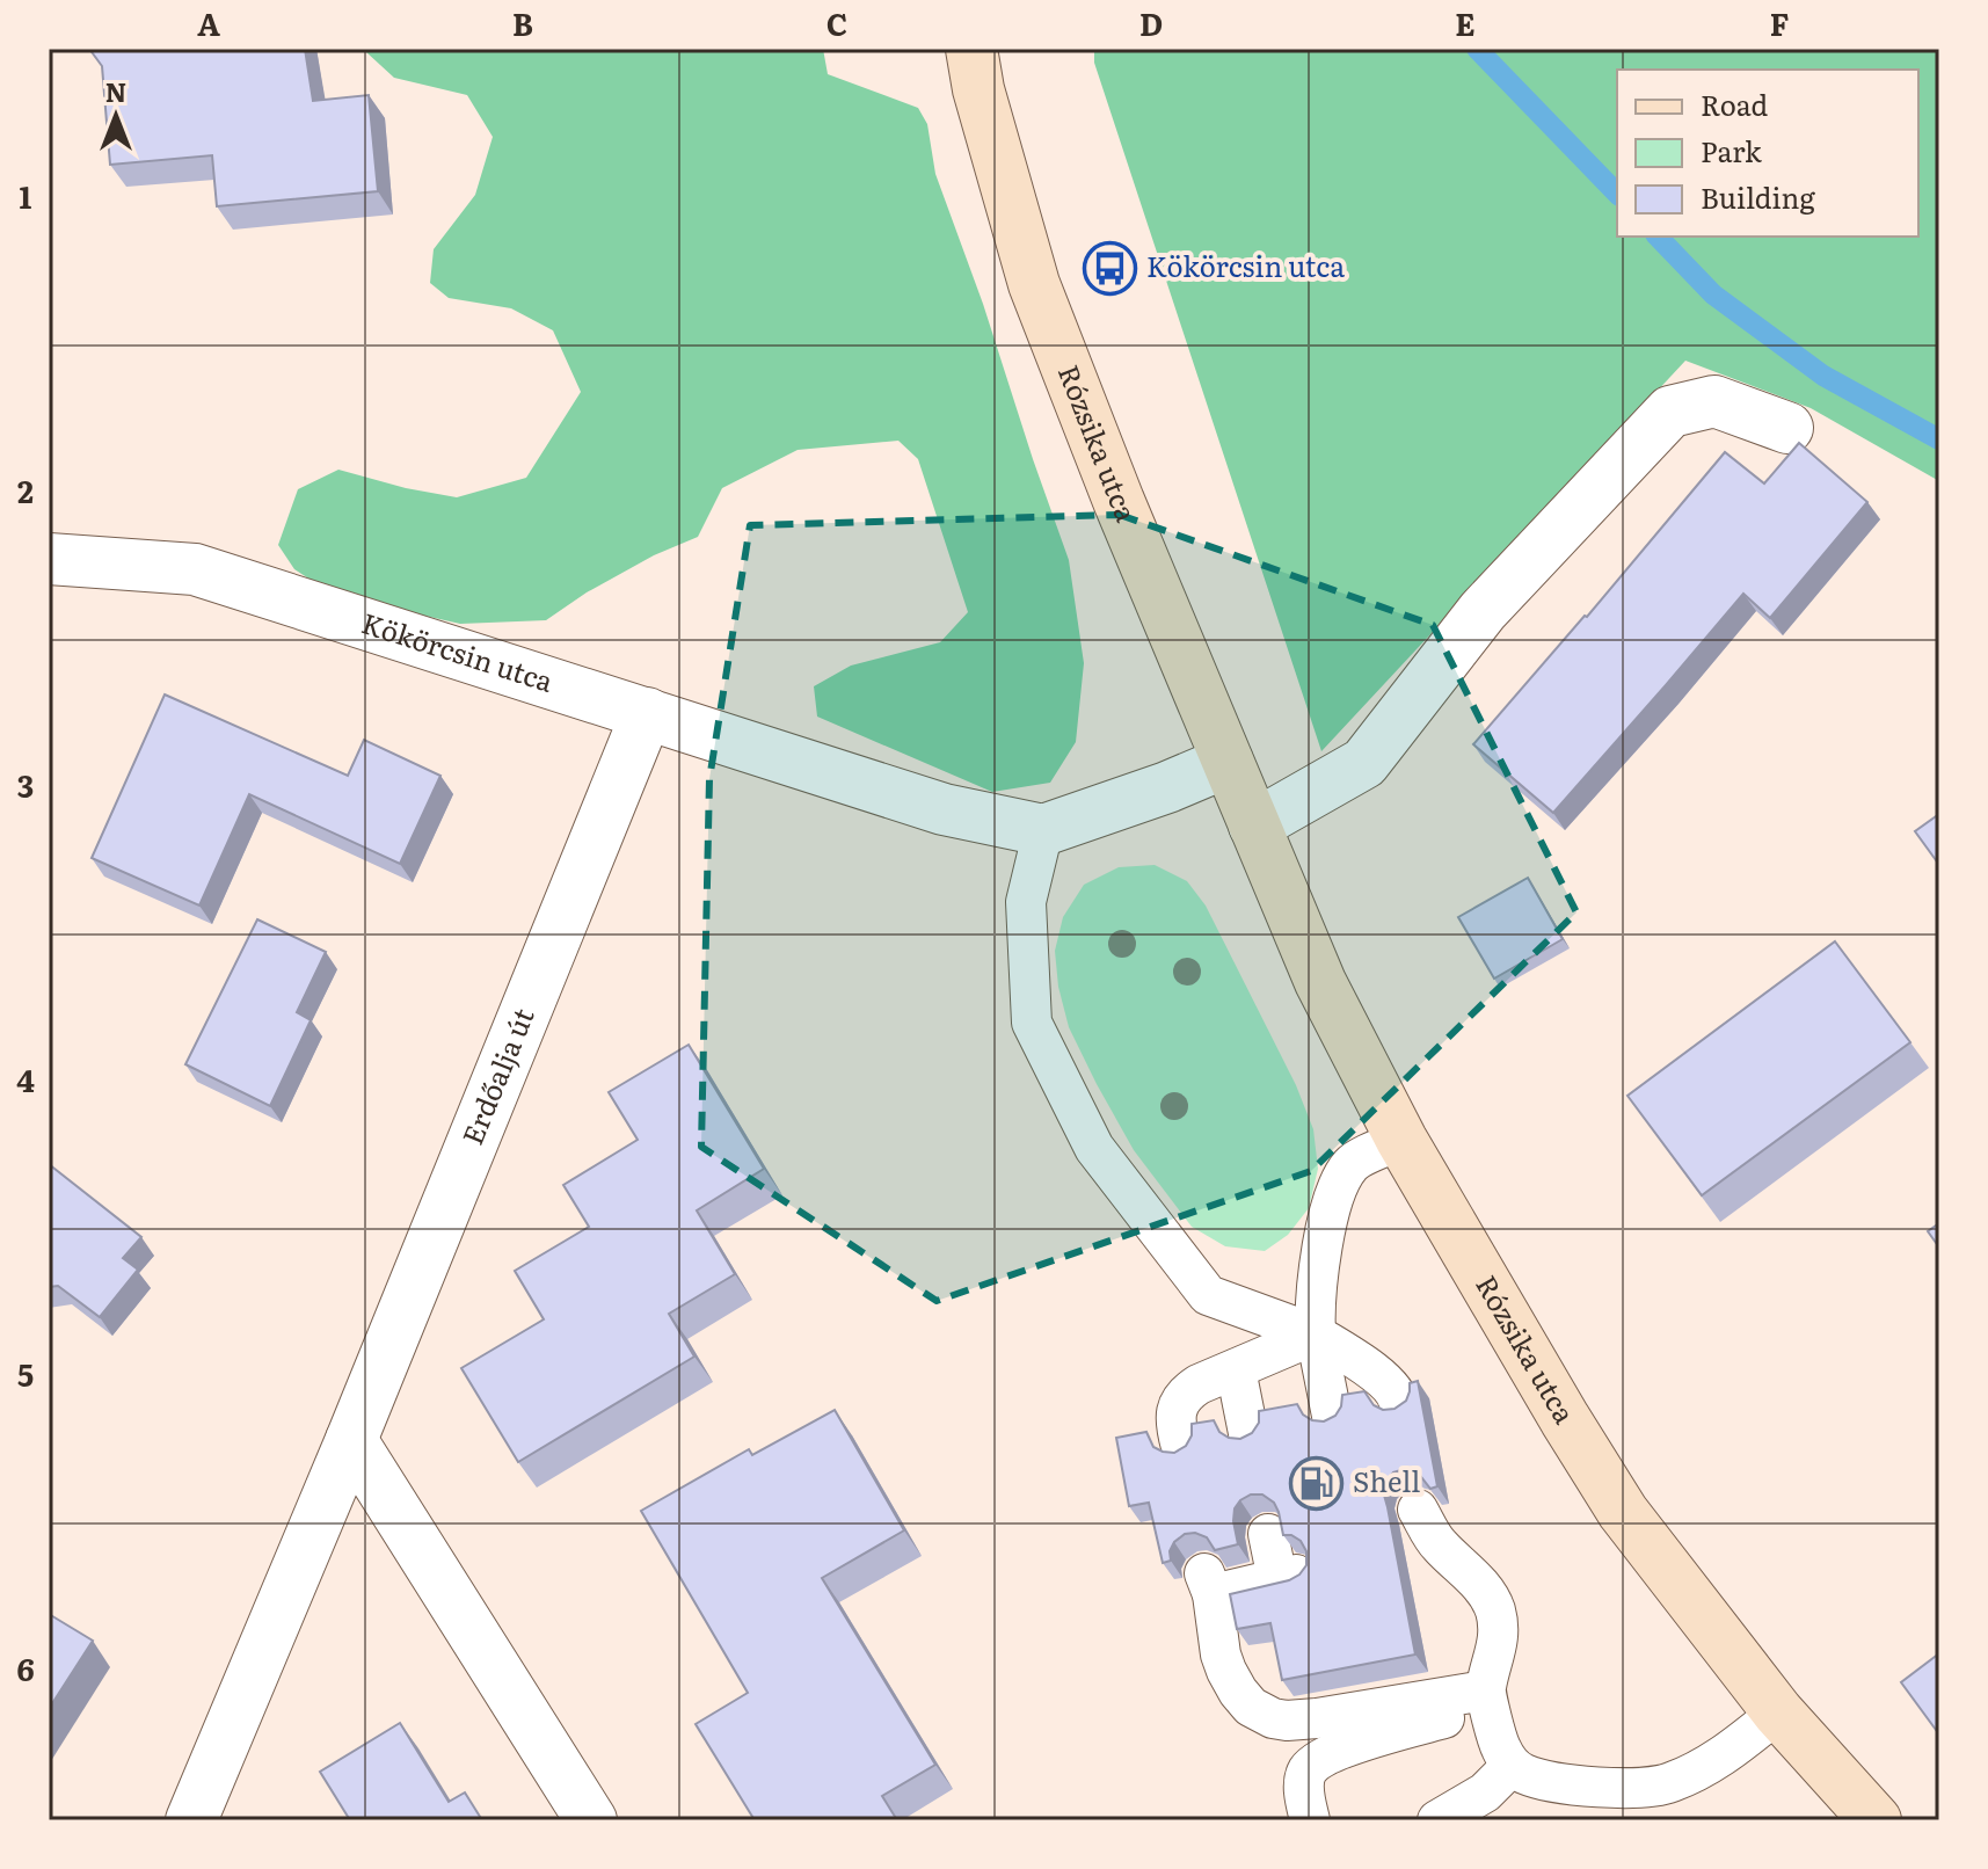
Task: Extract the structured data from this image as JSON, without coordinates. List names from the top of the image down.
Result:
{
  "streets": {
    "main road": ["Rózsika utca"],
    "street": ["Kökörcsin utca", "Erdőalja út"]
  },
  "crossings": [
    ["Kökörcsin utca", "Erdőalja út"]
  ],
  "places": {
    "bus stop": ["Kökörcsin utca"],
    "fuel station": ["Shell"]
  },
  "legend": ["Road", "Park", "Building"],
  "north": "top",
  "grid": {
    "columns": [
      "A",
      "B",
      "C",
      "D",
      "E",
      "F"
    ],
    "rows": [
      "1",
      "2",
      "3",
      "4",
      "5",
      "6"
    ]
  }
}
